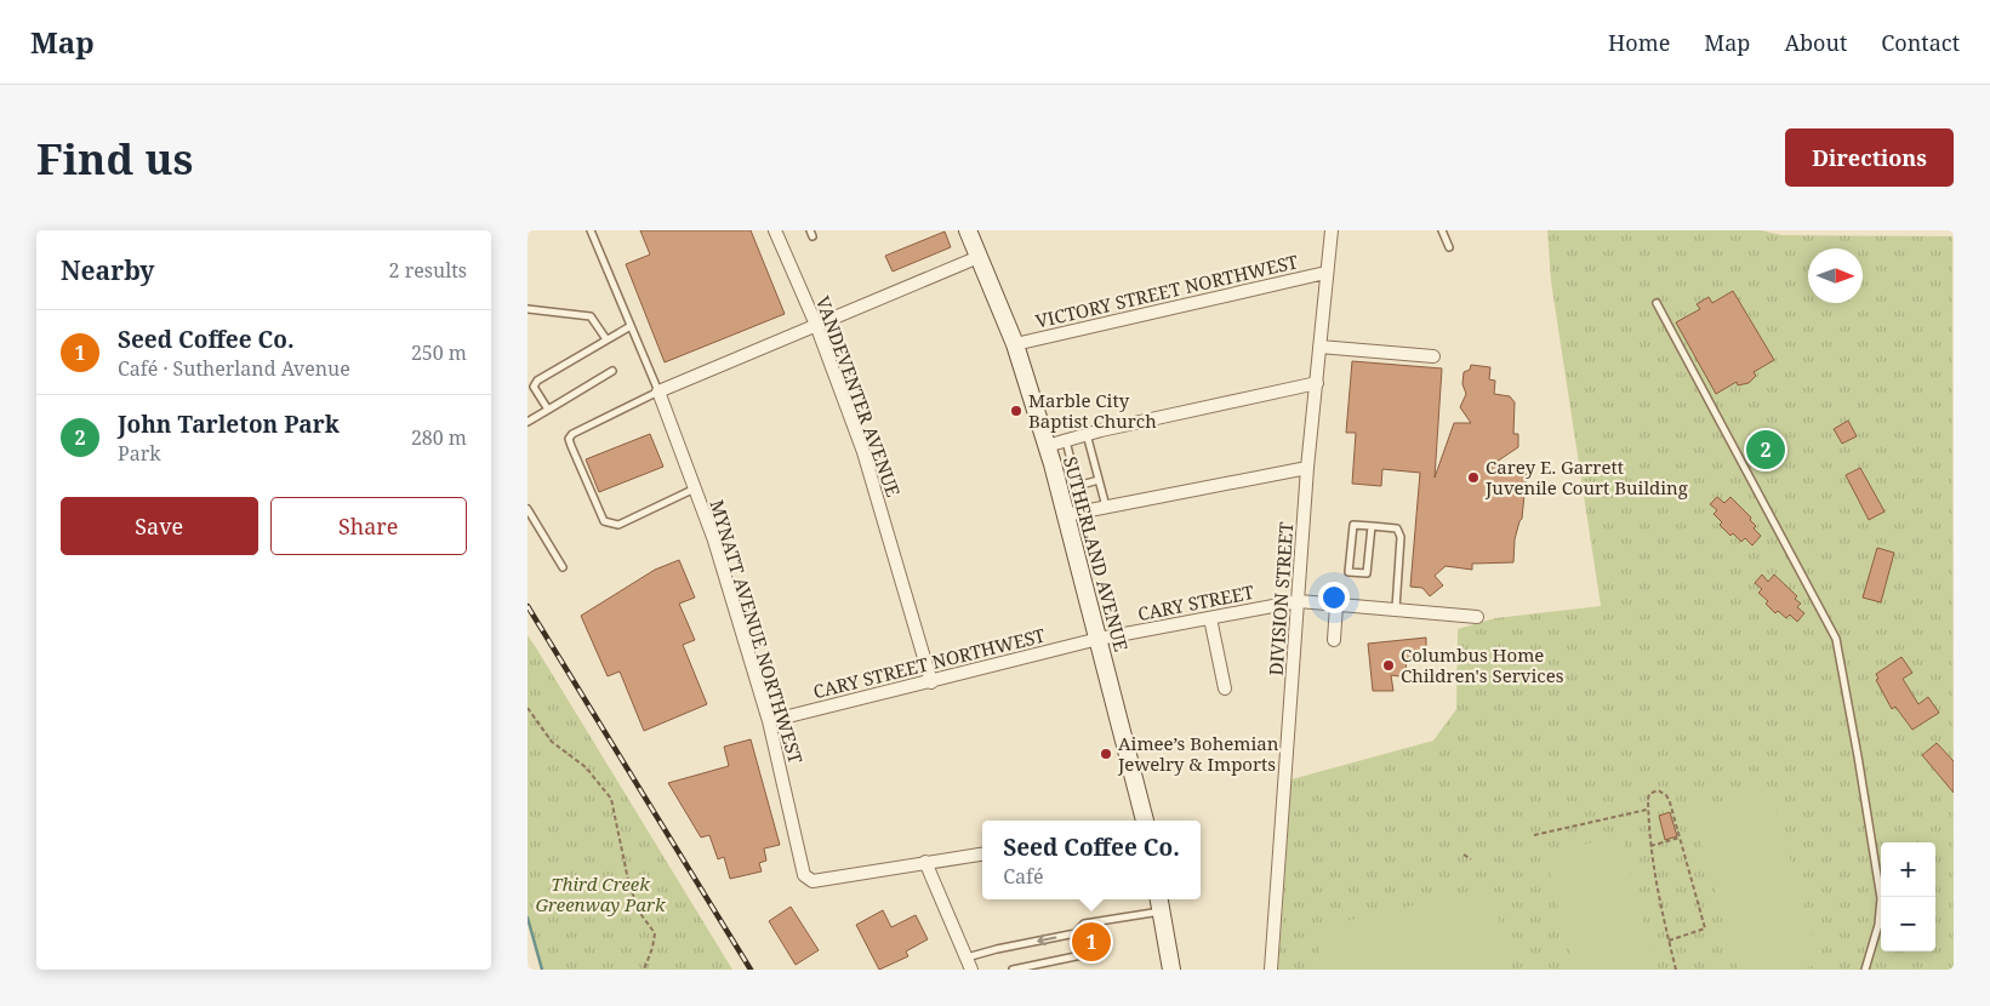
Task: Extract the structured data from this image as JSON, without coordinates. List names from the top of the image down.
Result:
{
  "streets": {
    "street": [
      "VICTORY STREET NORTHWEST",
      "VANDEVENTER AVENUE",
      "SUTHERLAND AVENUE",
      "DIVISION STREET",
      "CARY STREET",
      "MYNATT AVENUE NORTHWEST",
      "CARY STREET NORTHWEST"
    ]
  },
  "crossings": [
    ["VICTORY STREET NORTHWEST", "SUTHERLAND AVENUE"],
    ["VICTORY STREET NORTHWEST", "DIVISION STREET"],
    ["VANDEVENTER AVENUE", "CARY STREET NORTHWEST"],
    ["SUTHERLAND AVENUE", "CARY STREET"],
    ["SUTHERLAND AVENUE", "CARY STREET NORTHWEST"],
    ["DIVISION STREET", "CARY STREET"],
    ["CARY STREET", "CARY STREET NORTHWEST"],
    ["MYNATT AVENUE NORTHWEST", "CARY STREET NORTHWEST"]
  ],
  "parks": ["Third Creek Greenway Park"],
  "places": [
    "Marble City Baptist Church",
    "Carey E. Garrett Juvenile Court Building",
    "Columbus Home Children's Services",
    "Aimee’s Bohemian Jewelry & Imports"
  ],
  "north": "right",
  "page": {
    "header": "Map",
    "nav": [
      "Home",
      "Map",
      "About",
      "Contact"
    ],
    "buttons": [
      "Directions",
      ["Save", "Share"]
    ],
    "title": "Find us",
    "heading": ["Nearby", "2 results"],
    "list": [
      {
        "mark": "1",
        "name": "Seed Coffee Co.",
        "note": "Café · Sutherland Avenue",
        "value": "250 m"
      },
      {
        "mark": "2",
        "name": "John Tarleton Park",
        "note": "Park",
        "value": "280 m"
      }
    ],
    "pins": ["2", "1"],
    "popup": ["Seed Coffee Co.", "Café"],
    "map_buttons": ["+", "−"]
  }
}
